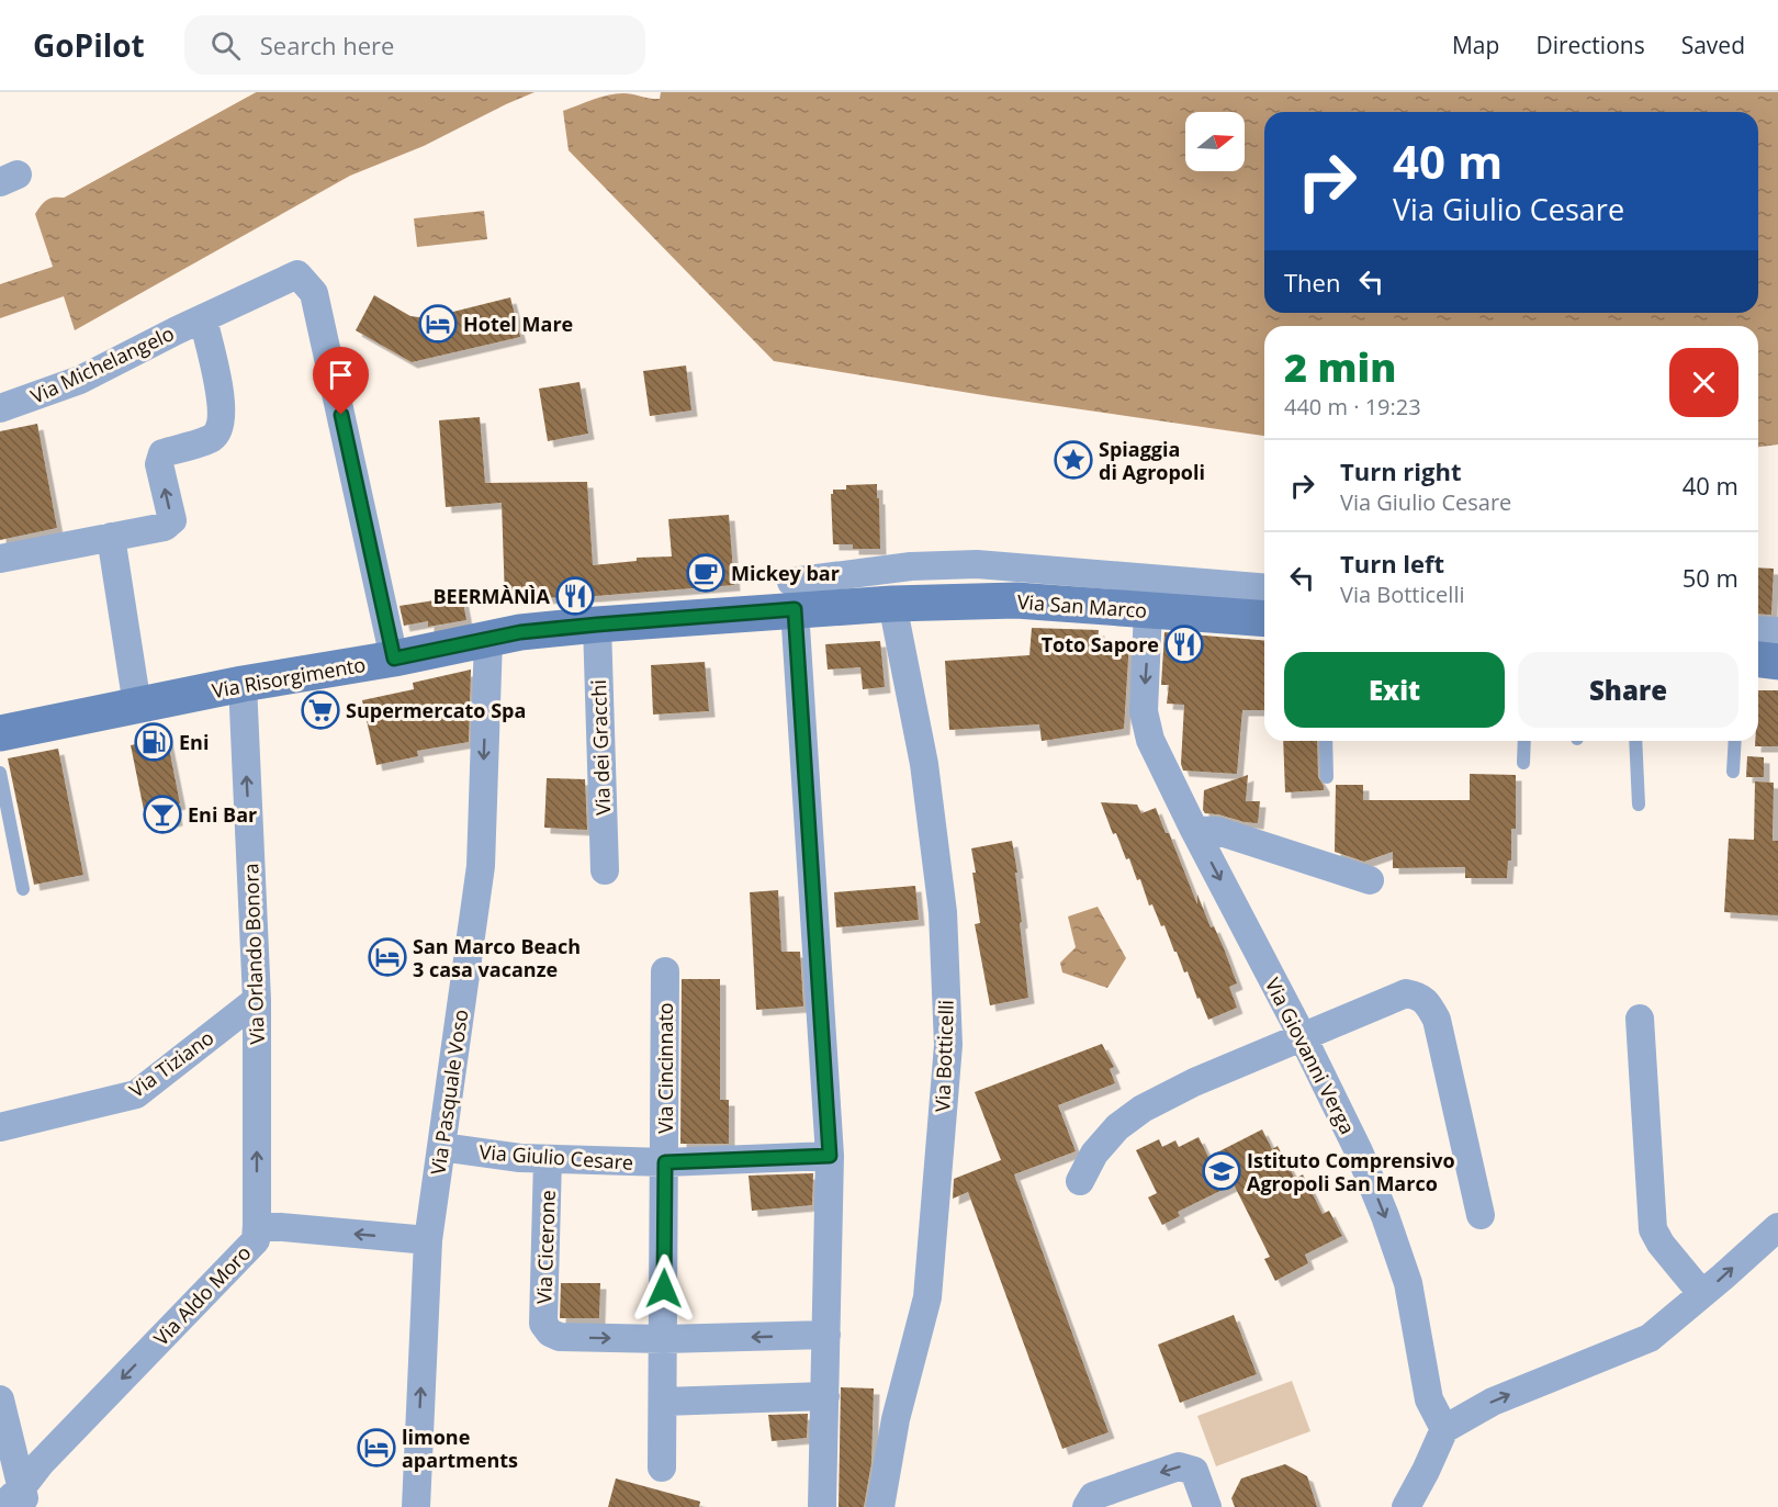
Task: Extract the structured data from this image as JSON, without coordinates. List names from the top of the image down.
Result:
{
  "streets": {
    "main road": ["Via San Marco", "Via Risorgimento"],
    "street": [
      "Via Michelangelo",
      "Via dei Gracchi",
      "Via Orlando Bonora",
      "Via Botticelli",
      "Via Giovanni Verga",
      "Via Tiziano",
      "Via Cincinnato",
      "Via Pasquale Voso",
      "Via Giulio Cesare",
      "Via Cicerone",
      "Via Aldo Moro"
    ]
  },
  "crossings": [
    ["Via Michelangelo", "Via Risorgimento"],
    ["Via San Marco", "Via Risorgimento"],
    ["Via San Marco", "Via Botticelli"],
    ["Via San Marco", "Via Giovanni Verga"],
    ["Via Risorgimento", "Via dei Gracchi"],
    ["Via Risorgimento", "Via Orlando Bonora"],
    ["Via Risorgimento", "Via Botticelli"],
    ["Via Risorgimento", "Via Pasquale Voso"],
    ["Via Orlando Bonora", "Via Tiziano"],
    ["Via Orlando Bonora", "Via Aldo Moro"],
    ["Via Cincinnato", "Via Giulio Cesare"],
    ["Via Cincinnato", "Via Cicerone"],
    ["Via Pasquale Voso", "Via Giulio Cesare"],
    ["Via Pasquale Voso", "Via Aldo Moro"],
    ["Via Giulio Cesare", "Via Cicerone"]
  ],
  "one_way": ["Via Orlando Bonora", "Via Giovanni Verga", "Via Aldo Moro"],
  "places": {
    "hotel": ["Hotel Mare", "San Marco Beach 3 casa vacanze", "limone apartments"],
    "place": ["Spiaggia di Agropoli"],
    "cafe": ["Mickey bar"],
    "restaurant": ["BEERMÀNÌA", "Toto Sapore"],
    "supermarket": ["Supermercato Spa"],
    "fuel station": ["Eni"],
    "bar": ["Eni Bar"],
    "school or university": ["Istituto Comprensivo Agropoli San Marco"]
  },
  "north": "right",
  "page": {
    "header": "GoPilot",
    "search": "Search here",
    "nav": ["Map", "Directions", "Saved"],
    "turn": ["40 m", "Via Giulio Cesare"],
    "then": "Then",
    "heading": ["2 min", "440 m · 19:23"],
    "list": [
      {
        "name": "Turn right",
        "note": "Via Giulio Cesare",
        "value": "40 m"
      },
      {
        "name": "Turn left",
        "note": "Via Botticelli",
        "value": "50 m"
      }
    ],
    "buttons": ["Exit", "Share"]
  }
}
